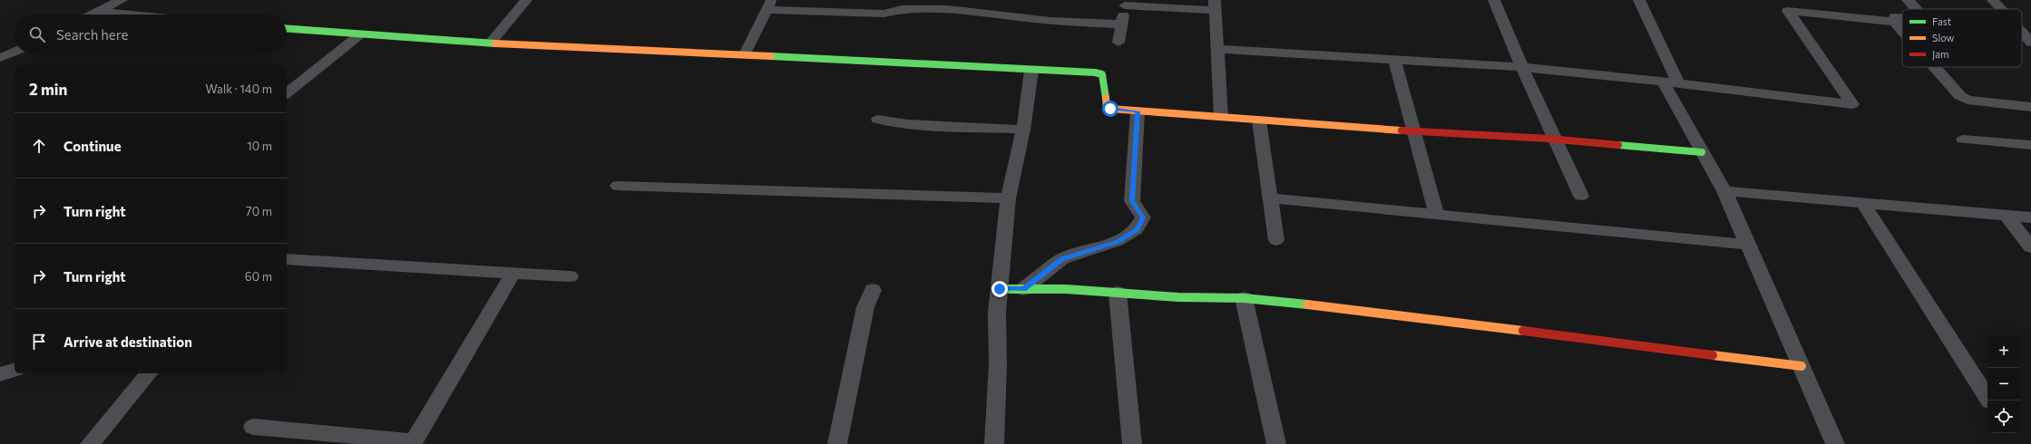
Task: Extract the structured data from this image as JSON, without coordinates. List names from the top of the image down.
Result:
{
  "legend": ["Fast", "Slow", "Jam"],
  "page": {
    "search": "Search here",
    "heading": ["2 min", "Walk · 140 m"],
    "list": [
      ["Continue", "10 m"],
      ["Turn right", "70 m"],
      ["Turn right", "60 m"],
      "Arrive at destination"
    ],
    "map_buttons": ["+", "−"]
  }
}
